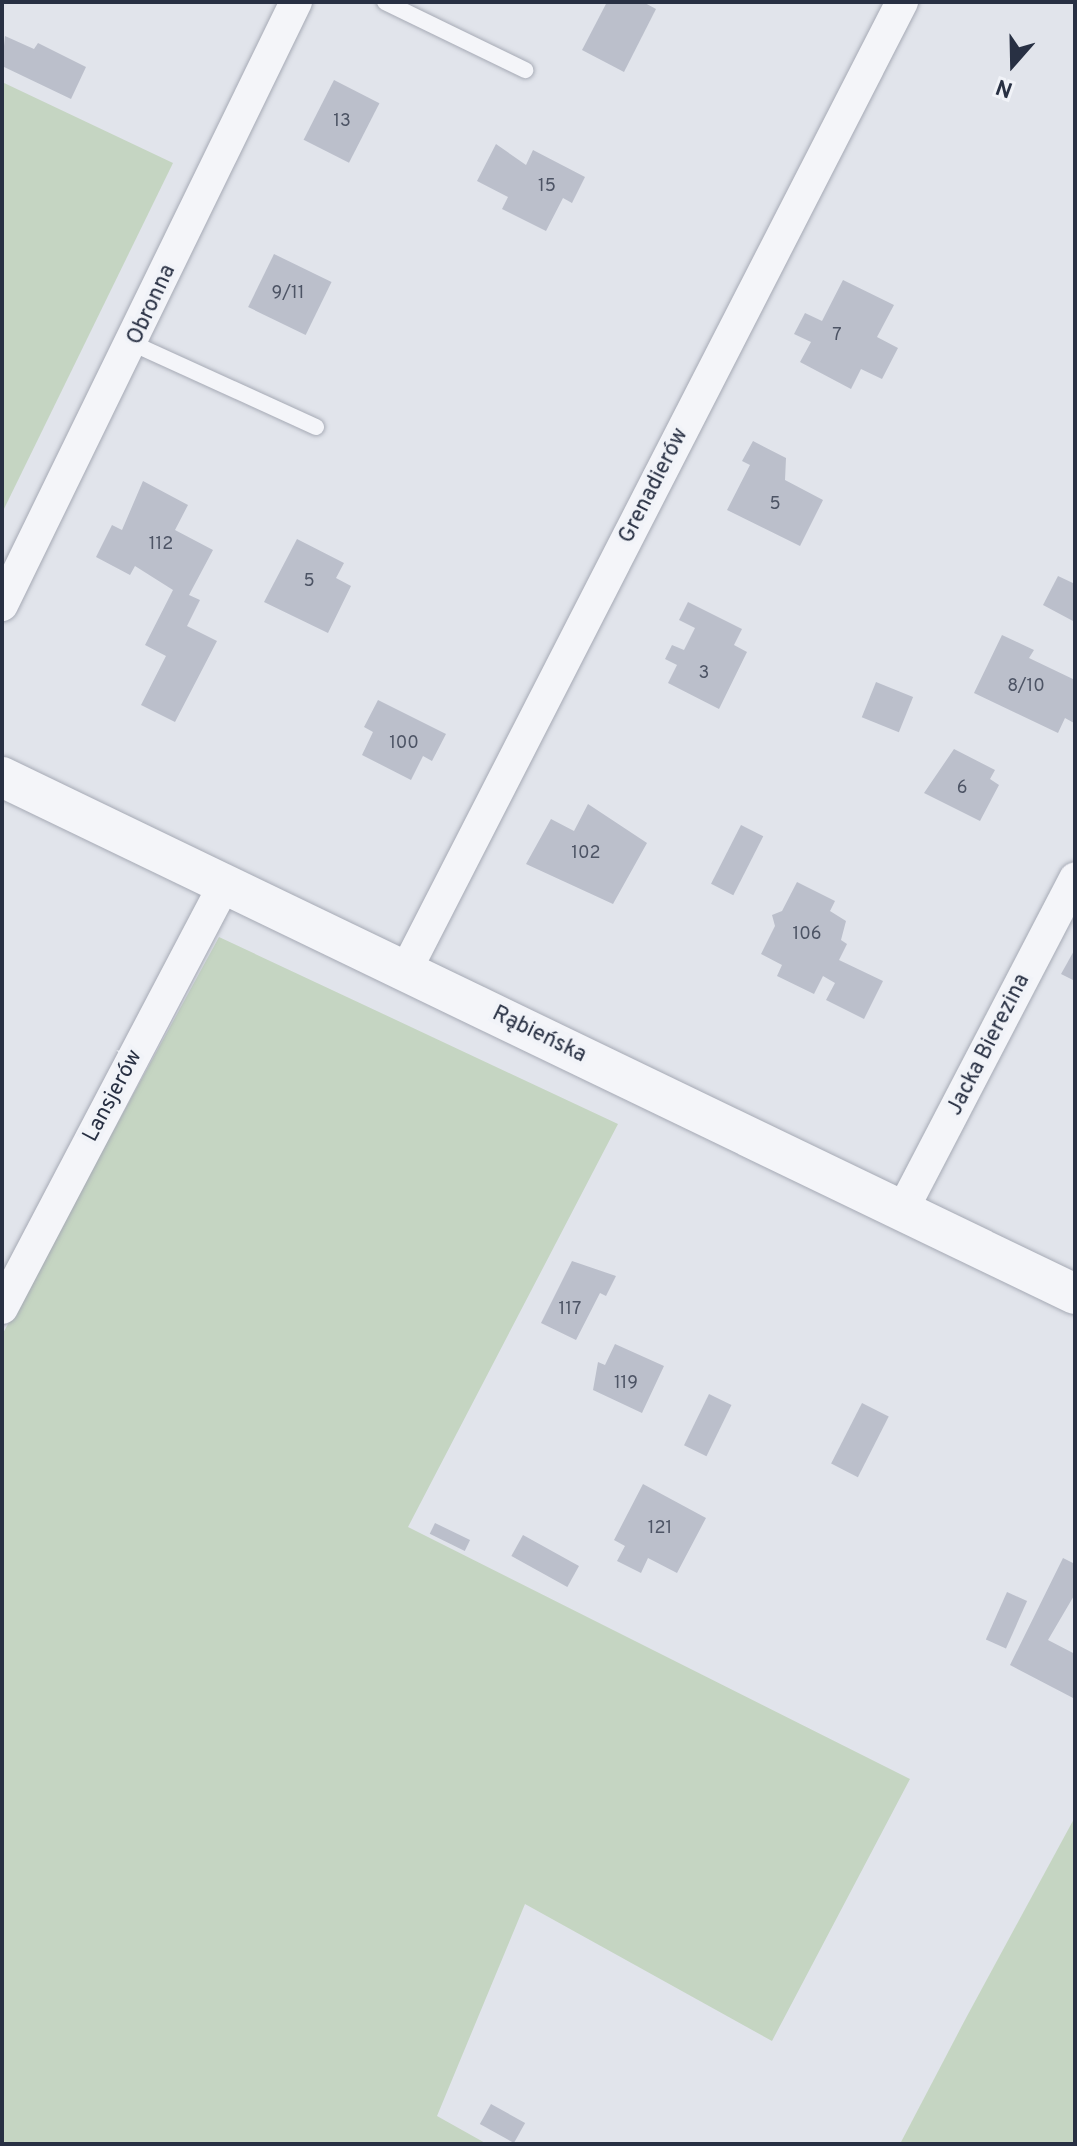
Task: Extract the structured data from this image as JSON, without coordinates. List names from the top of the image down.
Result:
{
  "streets": {
    "street": [
      "Obronna",
      "Grenadierów",
      "Rąbieńska",
      "Jacka Bierezina",
      "Lansjerów"
    ]
  },
  "crossings": [
    ["Grenadierów", "Rąbieńska"],
    ["Rąbieńska", "Jacka Bierezina"],
    ["Rąbieńska", "Lansjerów"]
  ],
  "house_numbers": [
    "13",
    "15",
    "9/11",
    "7",
    "5",
    "112",
    "5",
    "3",
    "8/10",
    "100",
    "6",
    "102",
    "106",
    "117",
    "119",
    "121"
  ],
  "north": "bottom"
}
